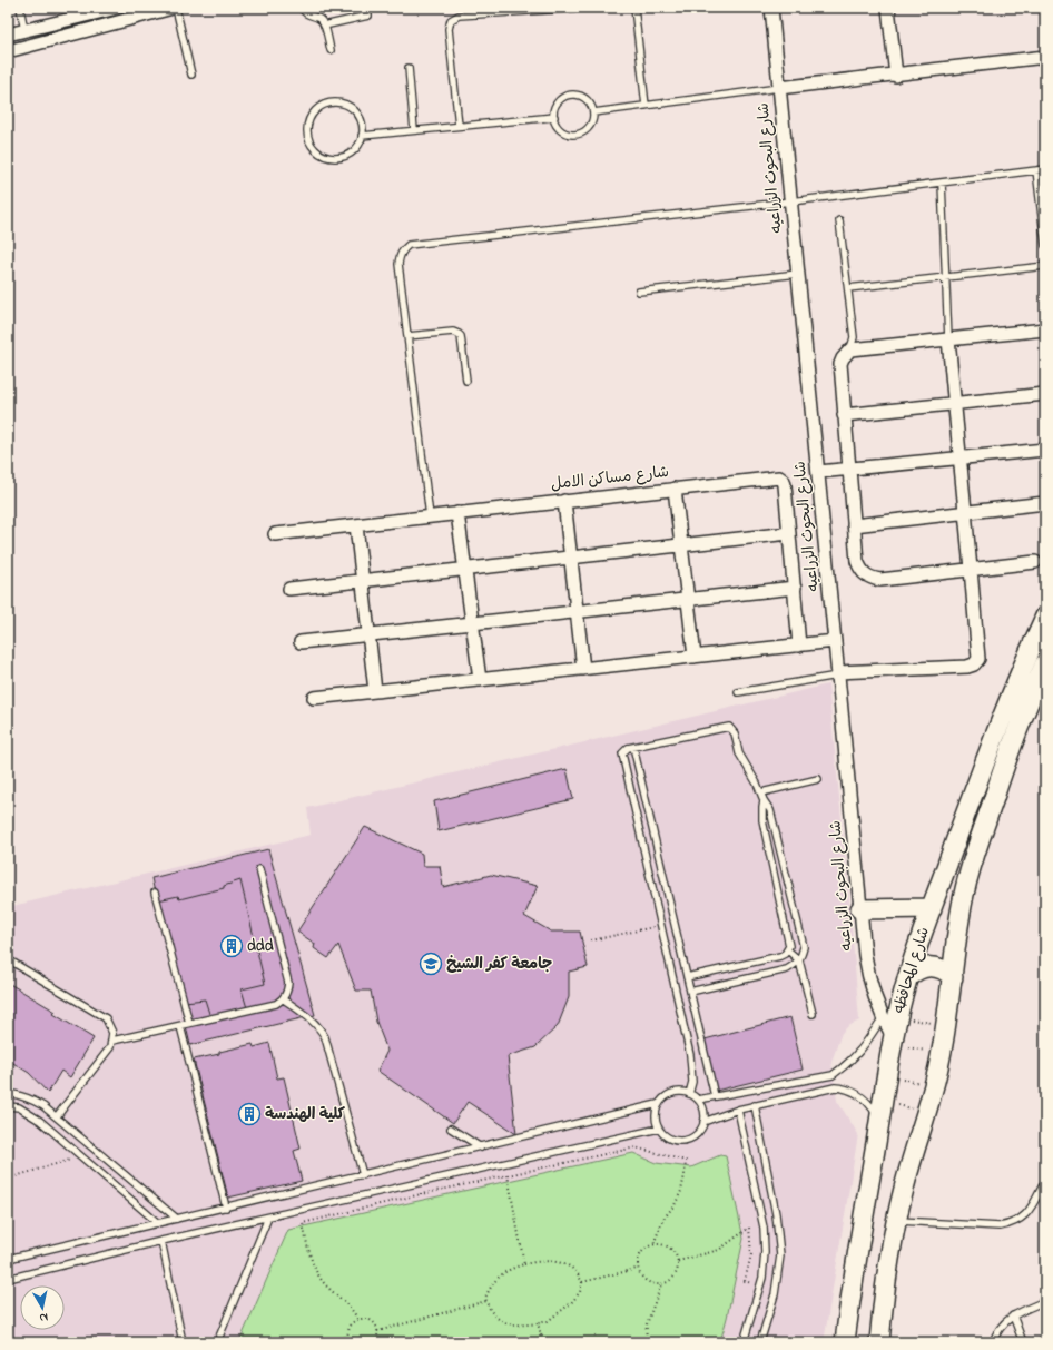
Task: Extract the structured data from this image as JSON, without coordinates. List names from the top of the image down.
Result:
{
  "streets": {
    "main road": ["شارع المحافظه"],
    "street": ["شارع البحوث الزراعيه", "شارع مساكن الامل"]
  },
  "crossings": [
    ["شارع البحوث الزراعيه", "شارع المحافظه"]
  ],
  "places": {
    "building": ["ddd", "كلية الهندسة"],
    "school or university": ["جامعة كفر الشيخ"]
  },
  "north": "bottom"
}
